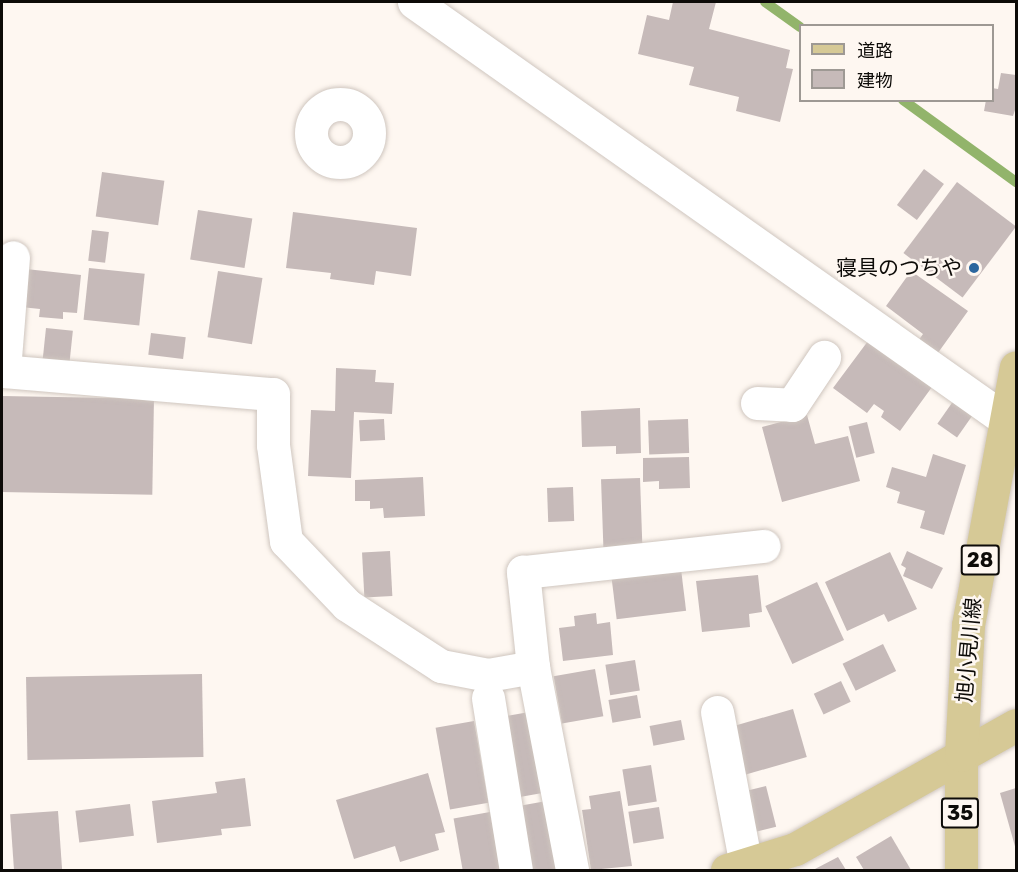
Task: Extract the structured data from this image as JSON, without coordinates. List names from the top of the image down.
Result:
{
  "streets": {
    "main road": ["28", "旭小見川線", "35"]
  },
  "crossings": [
    ["旭小見川線", "35"]
  ],
  "places": ["寝具のつちや"],
  "legend": ["道路", "建物"]
}
